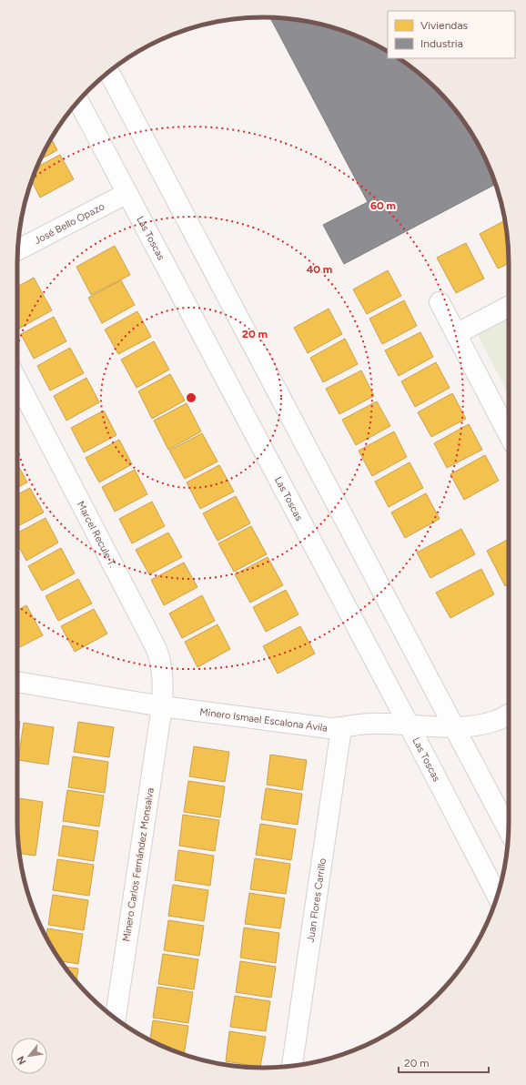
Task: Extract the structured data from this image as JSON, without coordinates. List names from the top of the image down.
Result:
{
  "streets": {
    "street": [
      "José Bello Opazo",
      "Las Toscas",
      "Marcel Recule T.",
      "Minero Ismael Escalona Ávila",
      "Minero Carlos Fernández Monsalva",
      "Juan Flores Carrillo"
    ]
  },
  "crossings": [
    ["José Bello Opazo", "Las Toscas"],
    ["Las Toscas", "Minero Ismael Escalona Ávila"],
    ["Marcel Recule T.", "Minero Ismael Escalona Ávila"],
    ["Marcel Recule T.", "Minero Carlos Fernández Monsalva"],
    ["Minero Ismael Escalona Ávila", "Minero Carlos Fernández Monsalva"],
    ["Minero Ismael Escalona Ávila", "Juan Flores Carrillo"]
  ],
  "legend": ["Viviendas", "Industria"],
  "scale_bar": "20 m",
  "north": "bottom left",
  "rings": ["60 m", "40 m", "20 m"]
}
